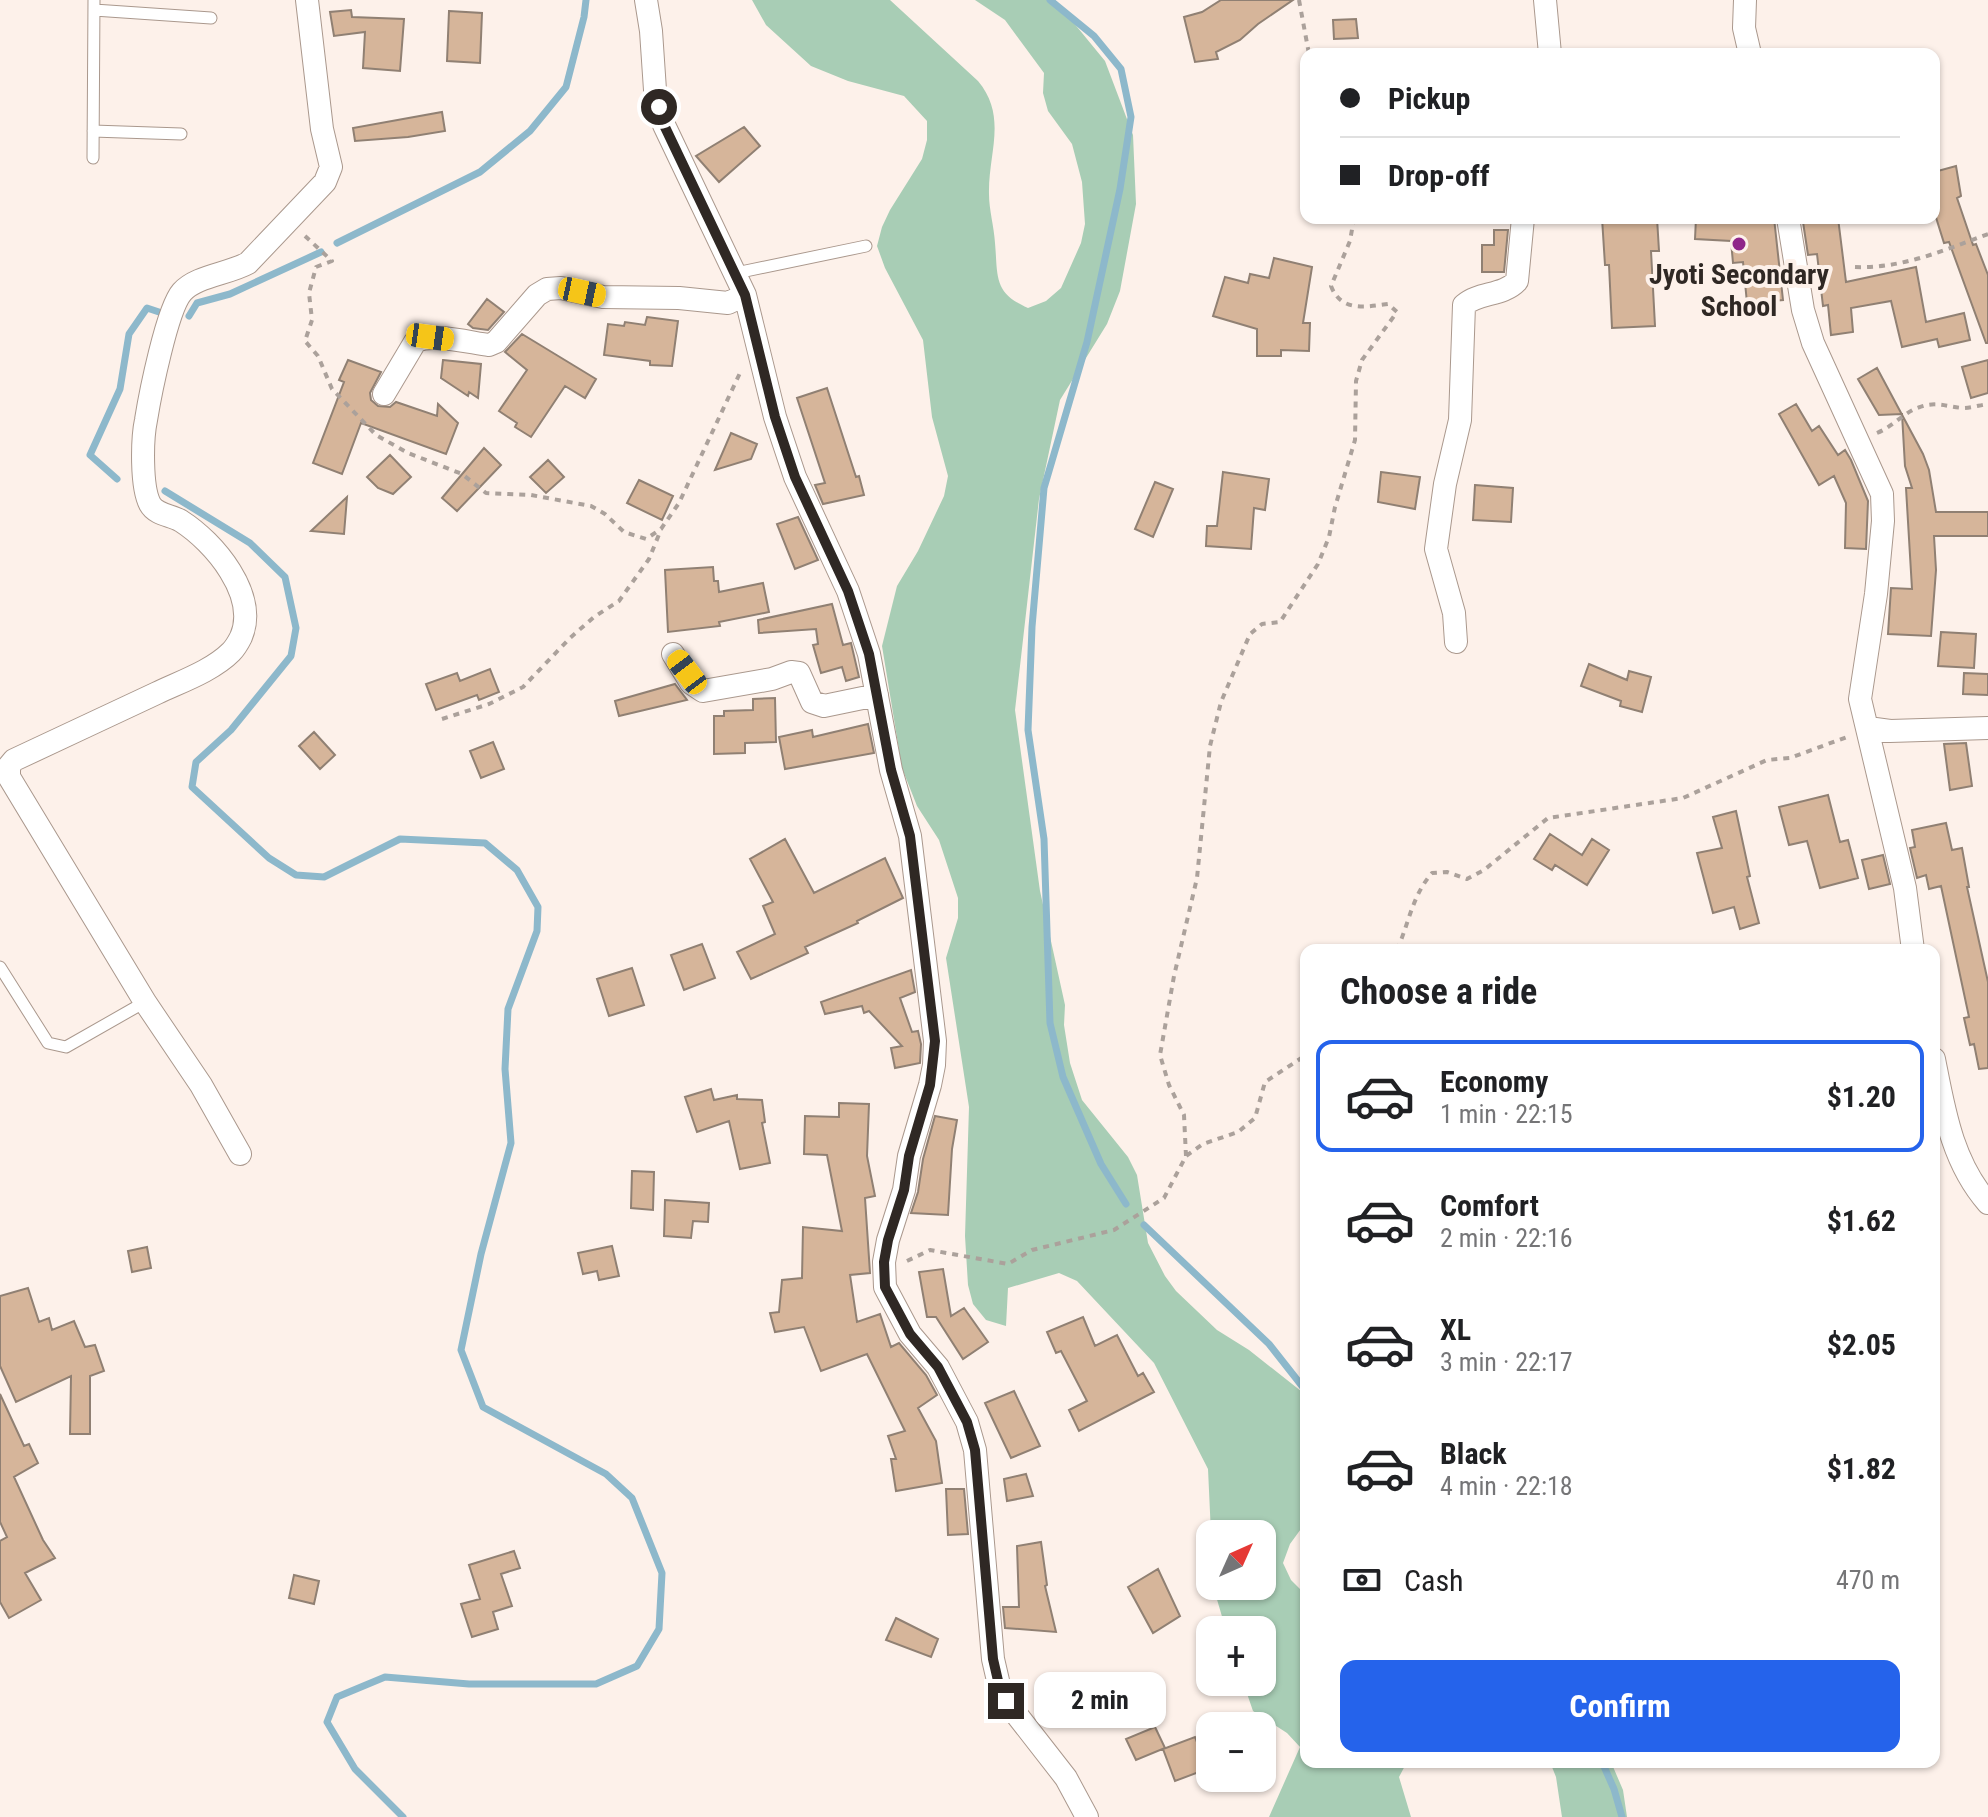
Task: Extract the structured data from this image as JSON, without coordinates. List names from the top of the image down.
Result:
{
  "places": ["Jyoti Secondary School"],
  "north": "top right",
  "page": {
    "banner": ["Pickup", "Drop-off"],
    "heading": "Choose a ride",
    "list": [
      {
        "name": "Economy",
        "note": "1 min · 22:15",
        "value": "$1.20"
      },
      {
        "name": "Comfort",
        "note": "2 min · 22:16",
        "value": "$1.62"
      },
      {
        "name": "XL",
        "note": "3 min · 22:17",
        "value": "$2.05"
      },
      {
        "name": "Black",
        "note": "4 min · 22:18",
        "value": "$1.82"
      }
    ],
    "map_buttons": ["+", "−"],
    "pay": ["Cash", "470 m"],
    "buttons": "Confirm",
    "bubble": "2 min"
  }
}
